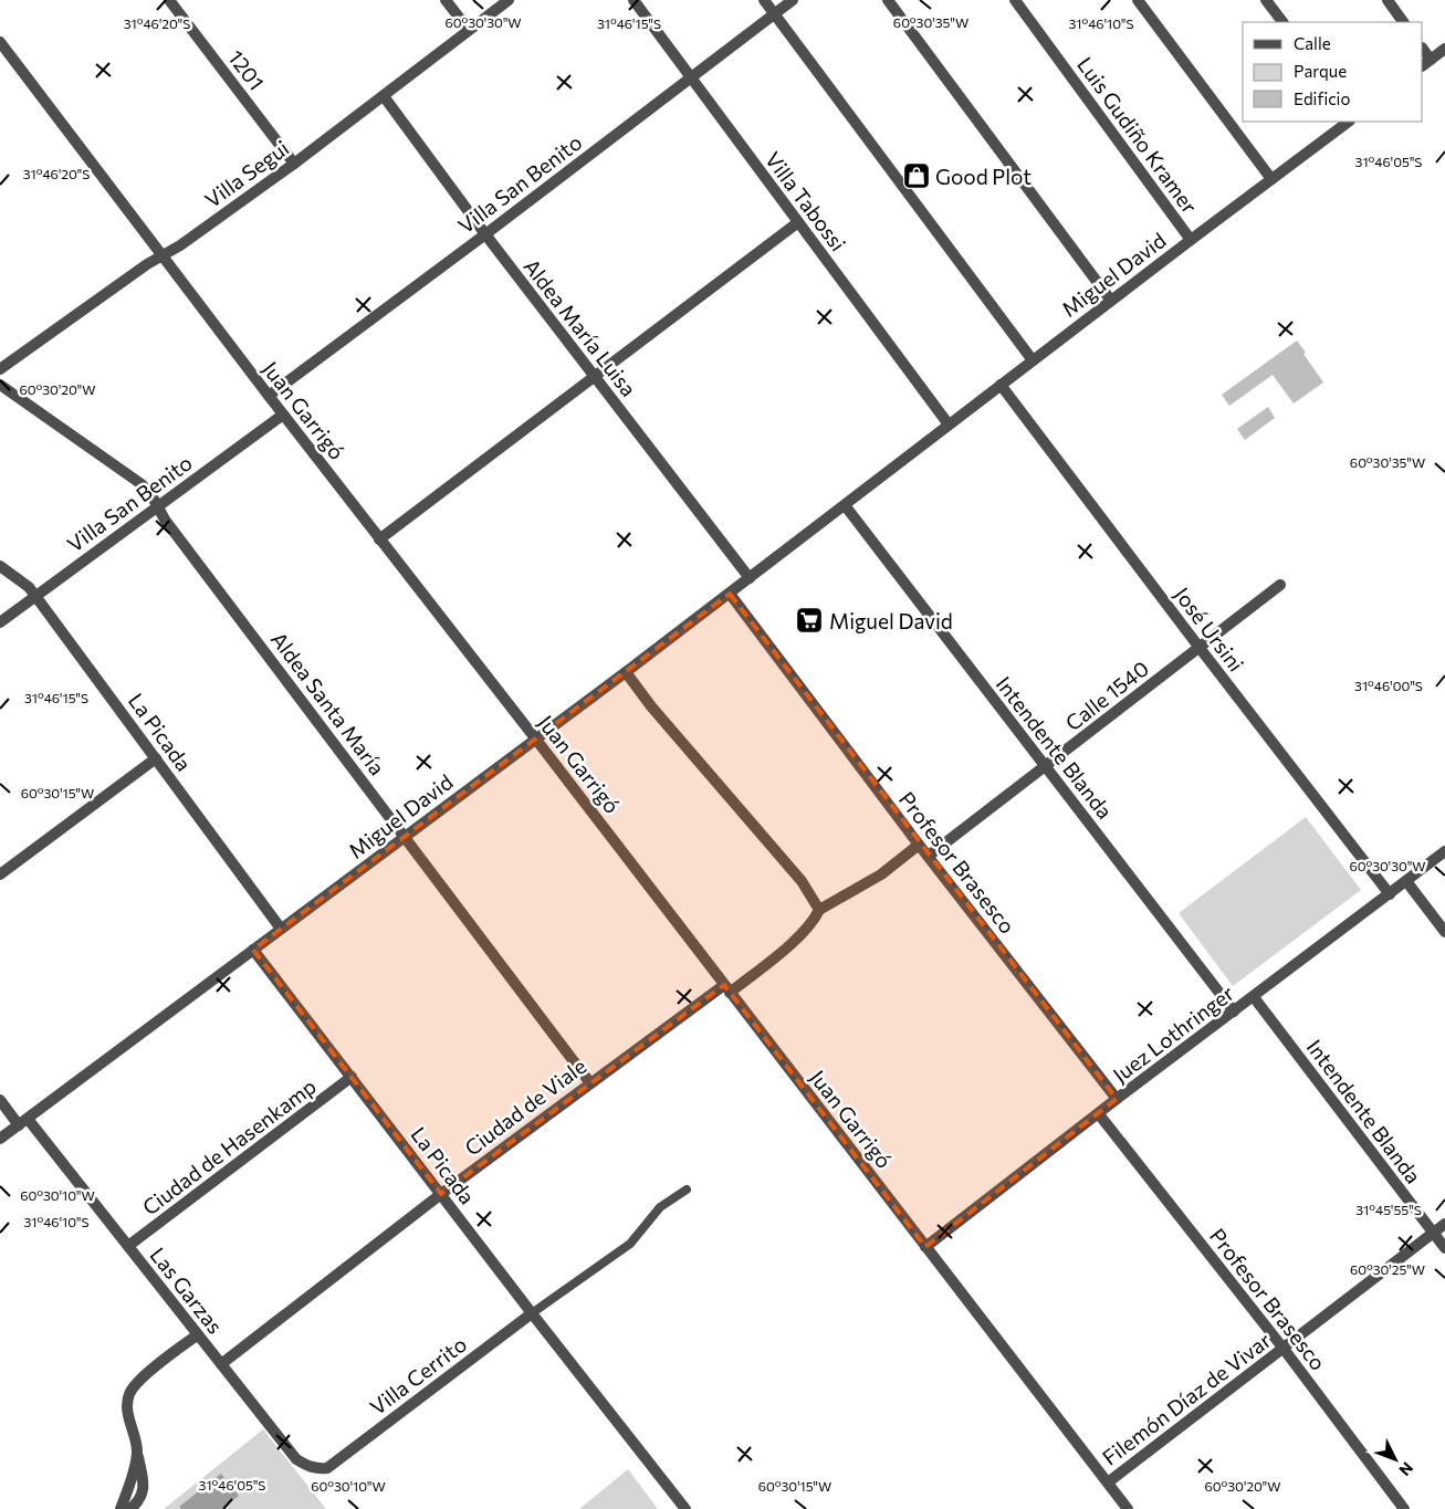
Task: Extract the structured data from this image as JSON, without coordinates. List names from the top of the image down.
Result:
{
  "streets": {
    "street": [
      "1201",
      "Luis Gudiño Kramer",
      "Villa Segui",
      "Villa San Benito",
      "Villa Tabossi",
      "Miguel David",
      "Aldea María Luisa",
      "Juan Garrigó",
      "José Ursini",
      "Calle 1540",
      "Aldea Santa María",
      "La Picada",
      "Intendente Blanda",
      "Profesor Brasesco",
      "Juez Lothringer",
      "Ciudad de Viale",
      "Ciudad de Hasenkamp",
      "Las Garzas",
      "Villa Cerrito",
      "Filemón Díaz de Vivar"
    ]
  },
  "crossings": [
    ["1201", "Villa Segui"],
    ["Luis Gudiño Kramer", "Miguel David"],
    ["Villa Segui", "Aldea María Luisa"],
    ["Villa Segui", "Juan Garrigó"],
    ["Villa San Benito", "Villa Tabossi"],
    ["Villa San Benito", "Aldea María Luisa"],
    ["Villa San Benito", "Juan Garrigó"],
    ["Villa San Benito", "Aldea Santa María"],
    ["Villa San Benito", "La Picada"],
    ["Villa Tabossi", "Miguel David"],
    ["Miguel David", "Aldea María Luisa"],
    ["Miguel David", "Juan Garrigó"],
    ["Miguel David", "José Ursini"],
    ["Miguel David", "Aldea Santa María"],
    ["Miguel David", "La Picada"],
    ["Miguel David", "Intendente Blanda"],
    ["Miguel David", "Profesor Brasesco"],
    ["Miguel David", "Las Garzas"],
    ["Juan Garrigó", "Juez Lothringer"],
    ["Juan Garrigó", "Ciudad de Viale"],
    ["Juan Garrigó", "Filemón Díaz de Vivar"],
    ["José Ursini", "Calle 1540"],
    ["José Ursini", "Juez Lothringer"],
    ["Calle 1540", "Intendente Blanda"],
    ["Calle 1540", "Profesor Brasesco"],
    ["Aldea Santa María", "Ciudad de Viale"],
    ["La Picada", "Ciudad de Viale"],
    ["La Picada", "Ciudad de Hasenkamp"],
    ["La Picada", "Villa Cerrito"],
    ["Intendente Blanda", "Juez Lothringer"],
    ["Intendente Blanda", "Filemón Díaz de Vivar"],
    ["Profesor Brasesco", "Juez Lothringer"],
    ["Profesor Brasesco", "Filemón Díaz de Vivar"],
    ["Ciudad de Viale", "Las Garzas"],
    ["Ciudad de Hasenkamp", "Las Garzas"],
    ["Las Garzas", "Villa Cerrito"]
  ],
  "places": {
    "shop": ["Good Plot"],
    "supermarket": ["Miguel David"]
  },
  "legend": ["Calle", "Parque", "Edificio"],
  "north": "bottom right",
  "coordinates": [
    "60°30'30\"W",
    "60°30'35\"W",
    "31°46'20\"S",
    "31°46'15\"S",
    "31°46'10\"S",
    "31°46'05\"S",
    "60°30'20\"W",
    "31°46'00\"S",
    "60°30'15\"W",
    "60°30'10\"W",
    "31°45'55\"S",
    "60°30'25\"W"
  ]
}
